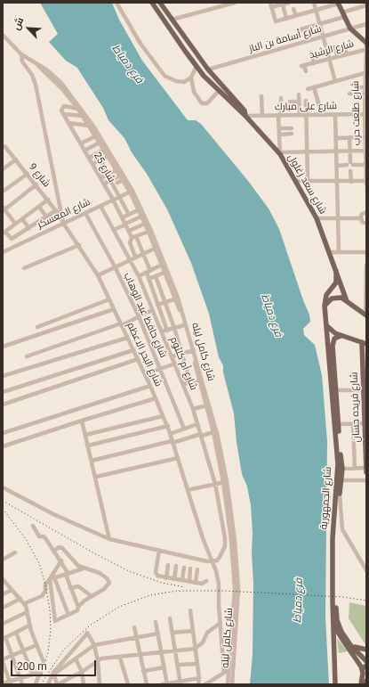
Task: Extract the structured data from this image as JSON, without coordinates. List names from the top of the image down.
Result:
{
  "streets": {
    "main road": ["شارع سعد زغلول", "شارع فريده حسان", "شارع الجمهورية"],
    "street": [
      "شارع أسامة بن الباز",
      "شارع الرشيد",
      "شارع على مبارك",
      "شارع طلعت حرب",
      "شارع 25",
      "شارع 9",
      "شارع المعسكر",
      "شارع حافظ عبد الوهاب",
      "شارع كامل ليله",
      "شارع البحر الاعظم",
      "شارع أم كلثوم"
    ]
  },
  "crossings": [
    ["شارع أسامة بن الباز", "شارع سعد زغلول"],
    ["شارع الرشيد", "شارع طلعت حرب"],
    ["شارع على مبارك", "شارع طلعت حرب"],
    ["شارع على مبارك", "شارع سعد زغلول"],
    ["شارع 25", "شارع المعسكر"],
    ["شارع 9", "شارع البحر الاعظم"],
    ["شارع سعد زغلول", "شارع الجمهورية"],
    ["شارع المعسكر", "شارع حافظ عبد الوهاب"],
    ["شارع المعسكر", "شارع كامل ليله"],
    ["شارع المعسكر", "شارع البحر الاعظم"],
    ["شارع المعسكر", "شارع أم كلثوم"],
    ["شارع كامل ليله", "شارع البحر الاعظم"],
    ["شارع البحر الاعظم", "شارع أم كلثوم"]
  ],
  "water": ["فرع دمياط"],
  "scale_bar": "200 m",
  "north": "top left"
}
